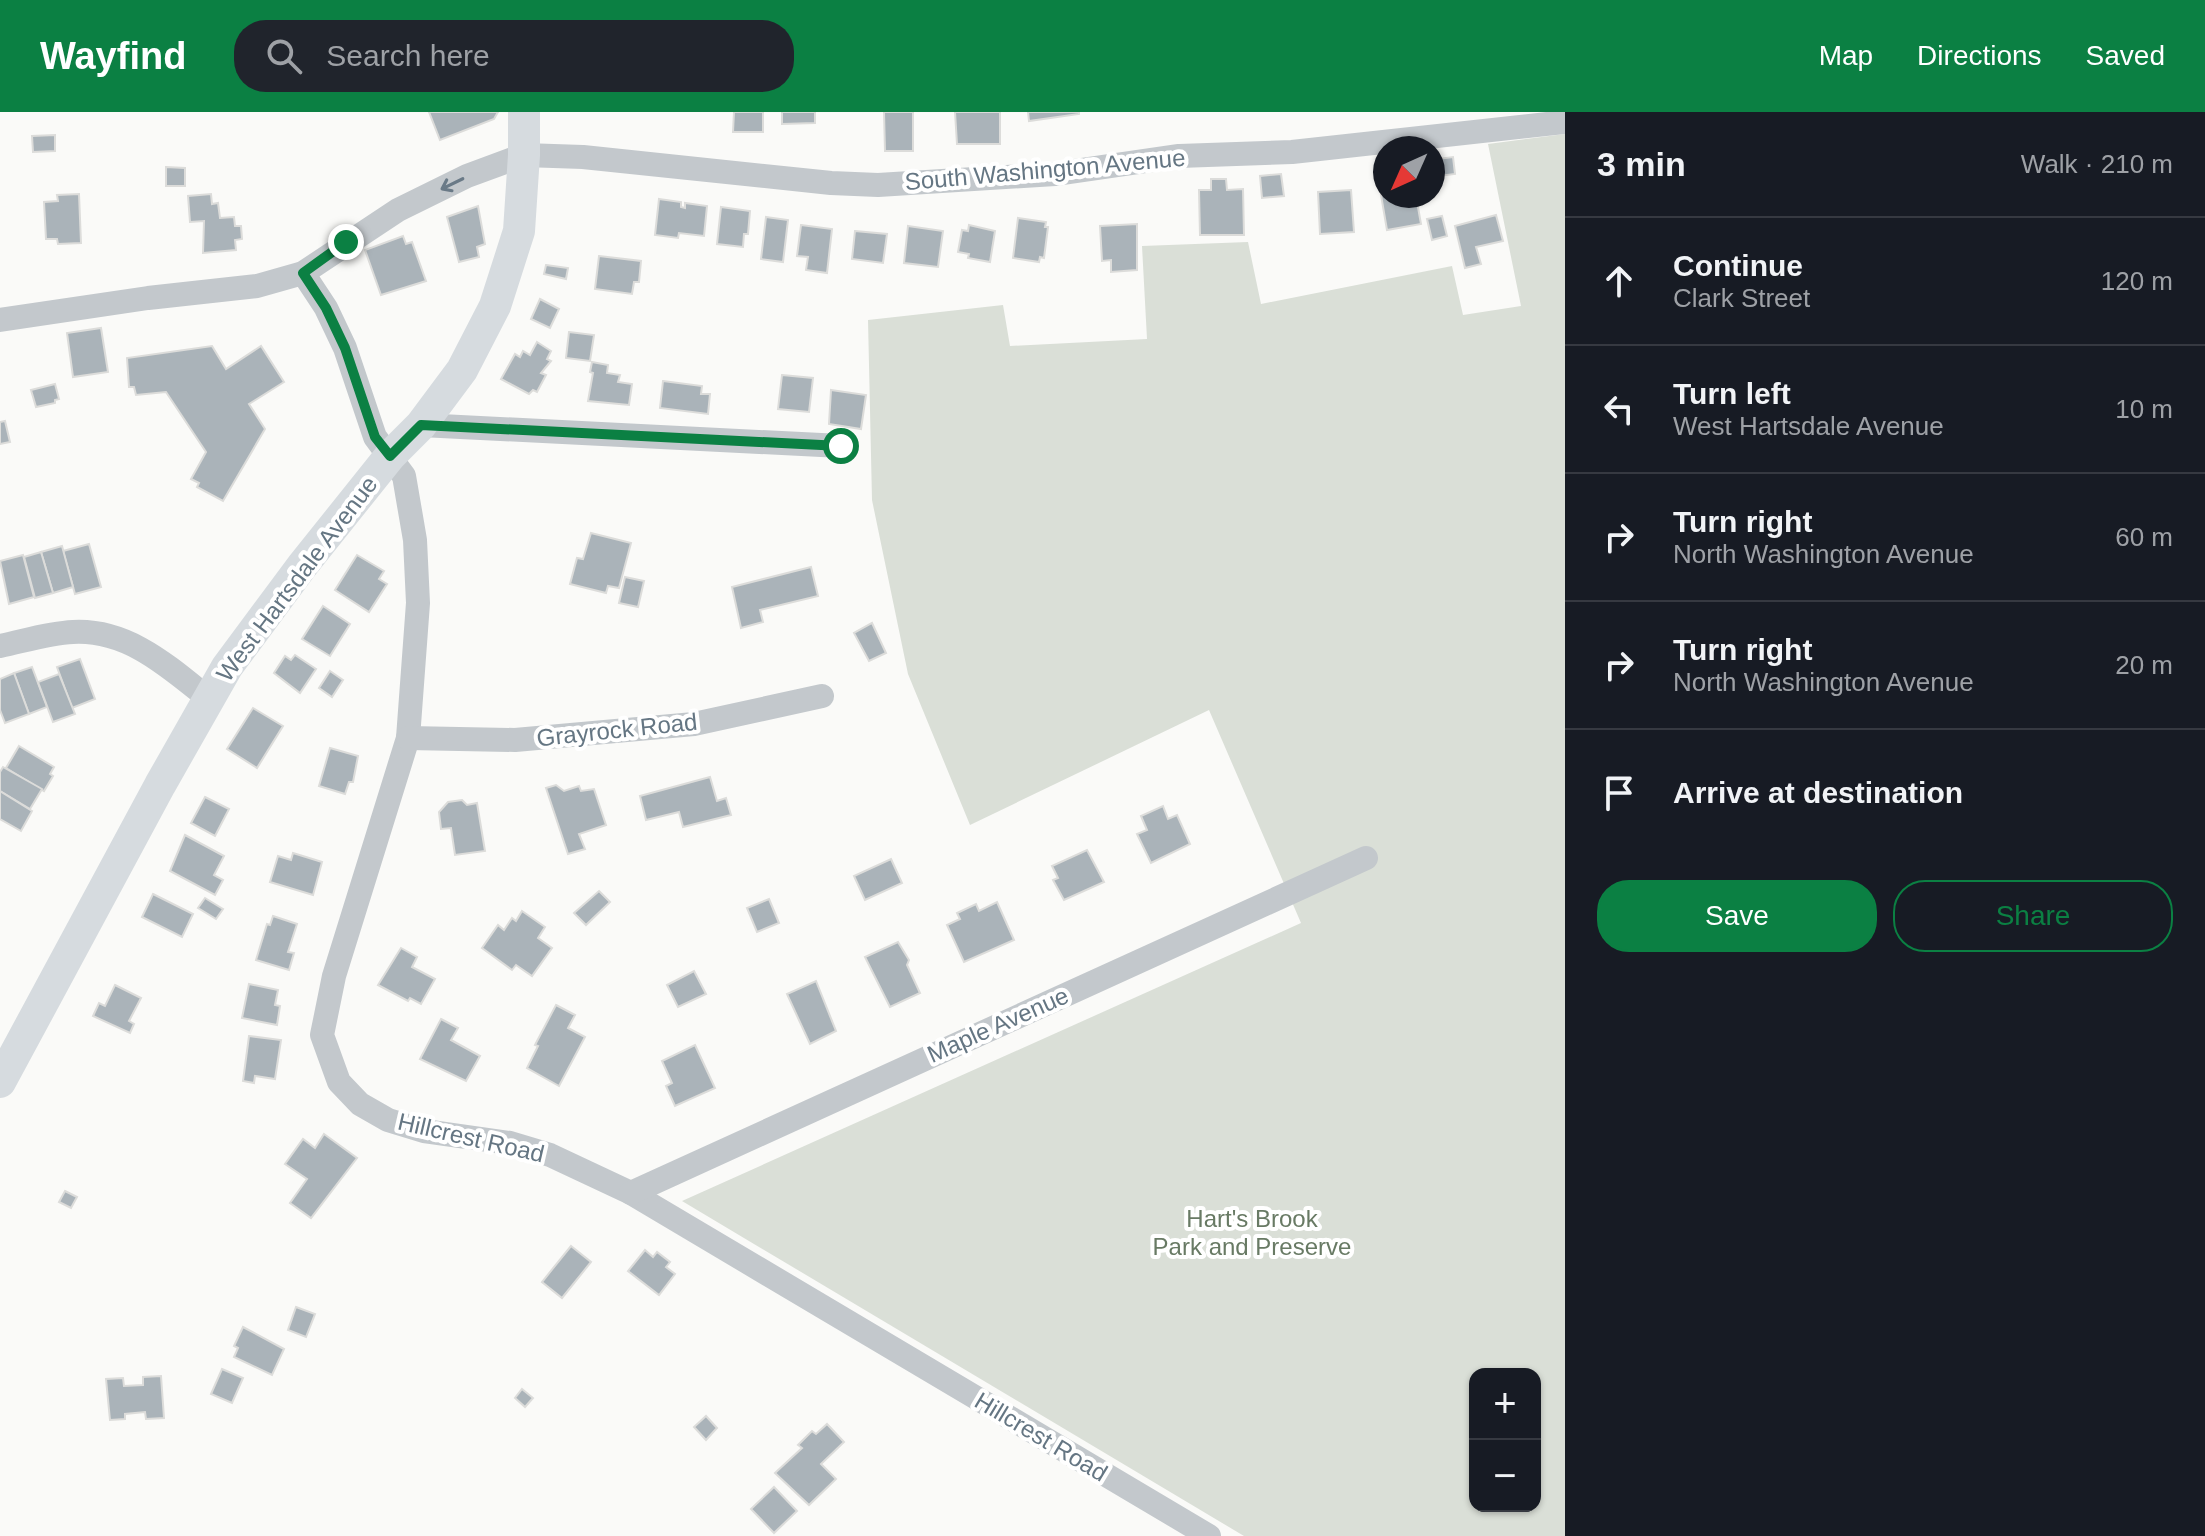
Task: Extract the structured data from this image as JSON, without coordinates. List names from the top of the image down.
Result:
{
  "streets": {
    "main road": ["West Hartsdale Avenue"],
    "street": [
      "South Washington Avenue",
      "Grayrock Road",
      "Maple Avenue",
      "Hillcrest Road"
    ]
  },
  "crossings": [
    ["South Washington Avenue", "West Hartsdale Avenue"],
    ["West Hartsdale Avenue", "Hillcrest Road"],
    ["Grayrock Road", "Hillcrest Road"],
    ["Maple Avenue", "Hillcrest Road"]
  ],
  "parks": ["Hart's Brook Park and Preserve"],
  "north": "bottom left",
  "page": {
    "header": "Wayfind",
    "search": "Search here",
    "nav": ["Map", "Directions", "Saved"],
    "heading": ["3 min", "Walk · 210 m"],
    "list": [
      ["Continue", "Clark Street", "120 m"],
      ["Turn left", "West Hartsdale Avenue", "10 m"],
      ["Turn right", "North Washington Avenue", "60 m"],
      ["Turn right", "North Washington Avenue", "20 m"],
      "Arrive at destination"
    ],
    "buttons": ["Save", "Share"],
    "map_buttons": ["+", "−"]
  }
}
